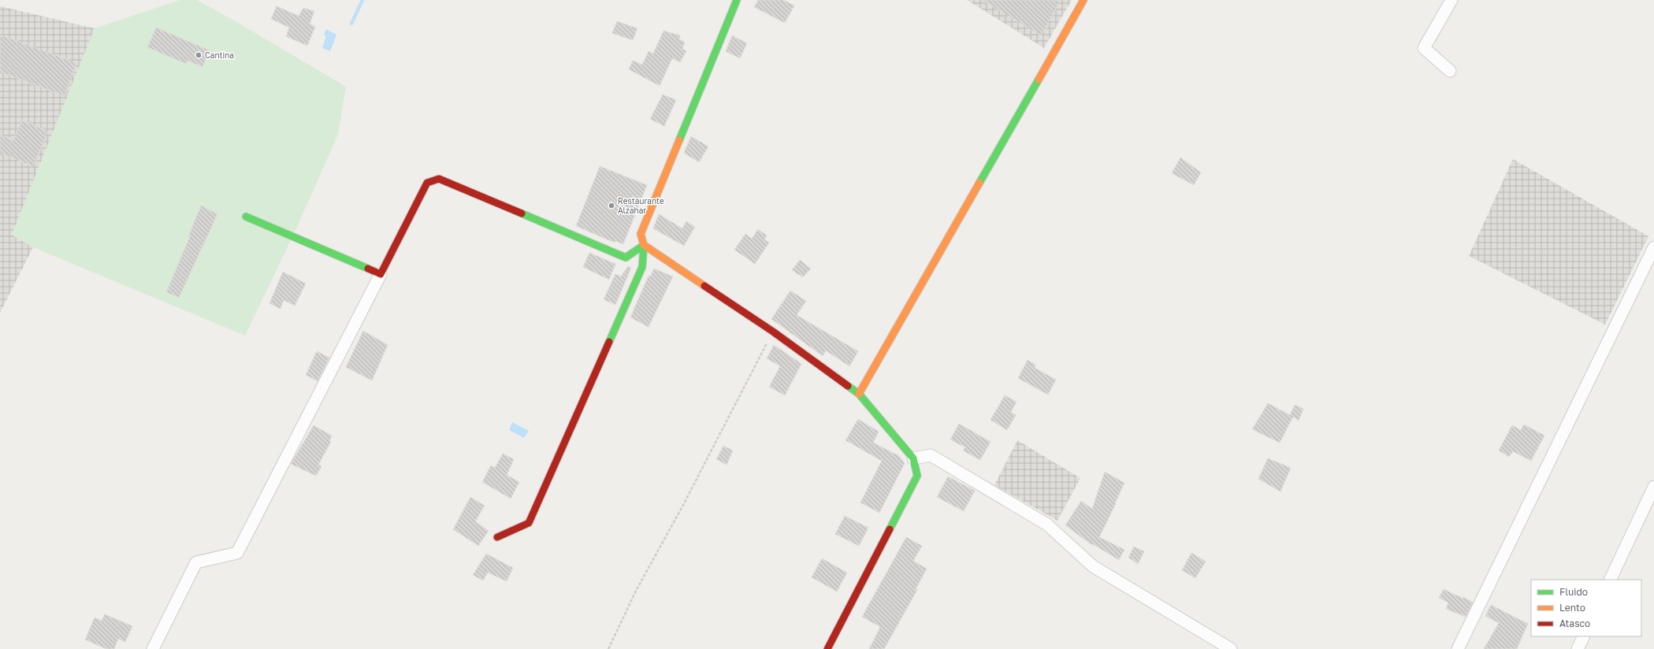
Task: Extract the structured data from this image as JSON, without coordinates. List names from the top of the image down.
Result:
{
  "places": ["Cantina", "Restaurante Alzahar"],
  "legend": ["Fluido", "Lento", "Atasco"]
}
